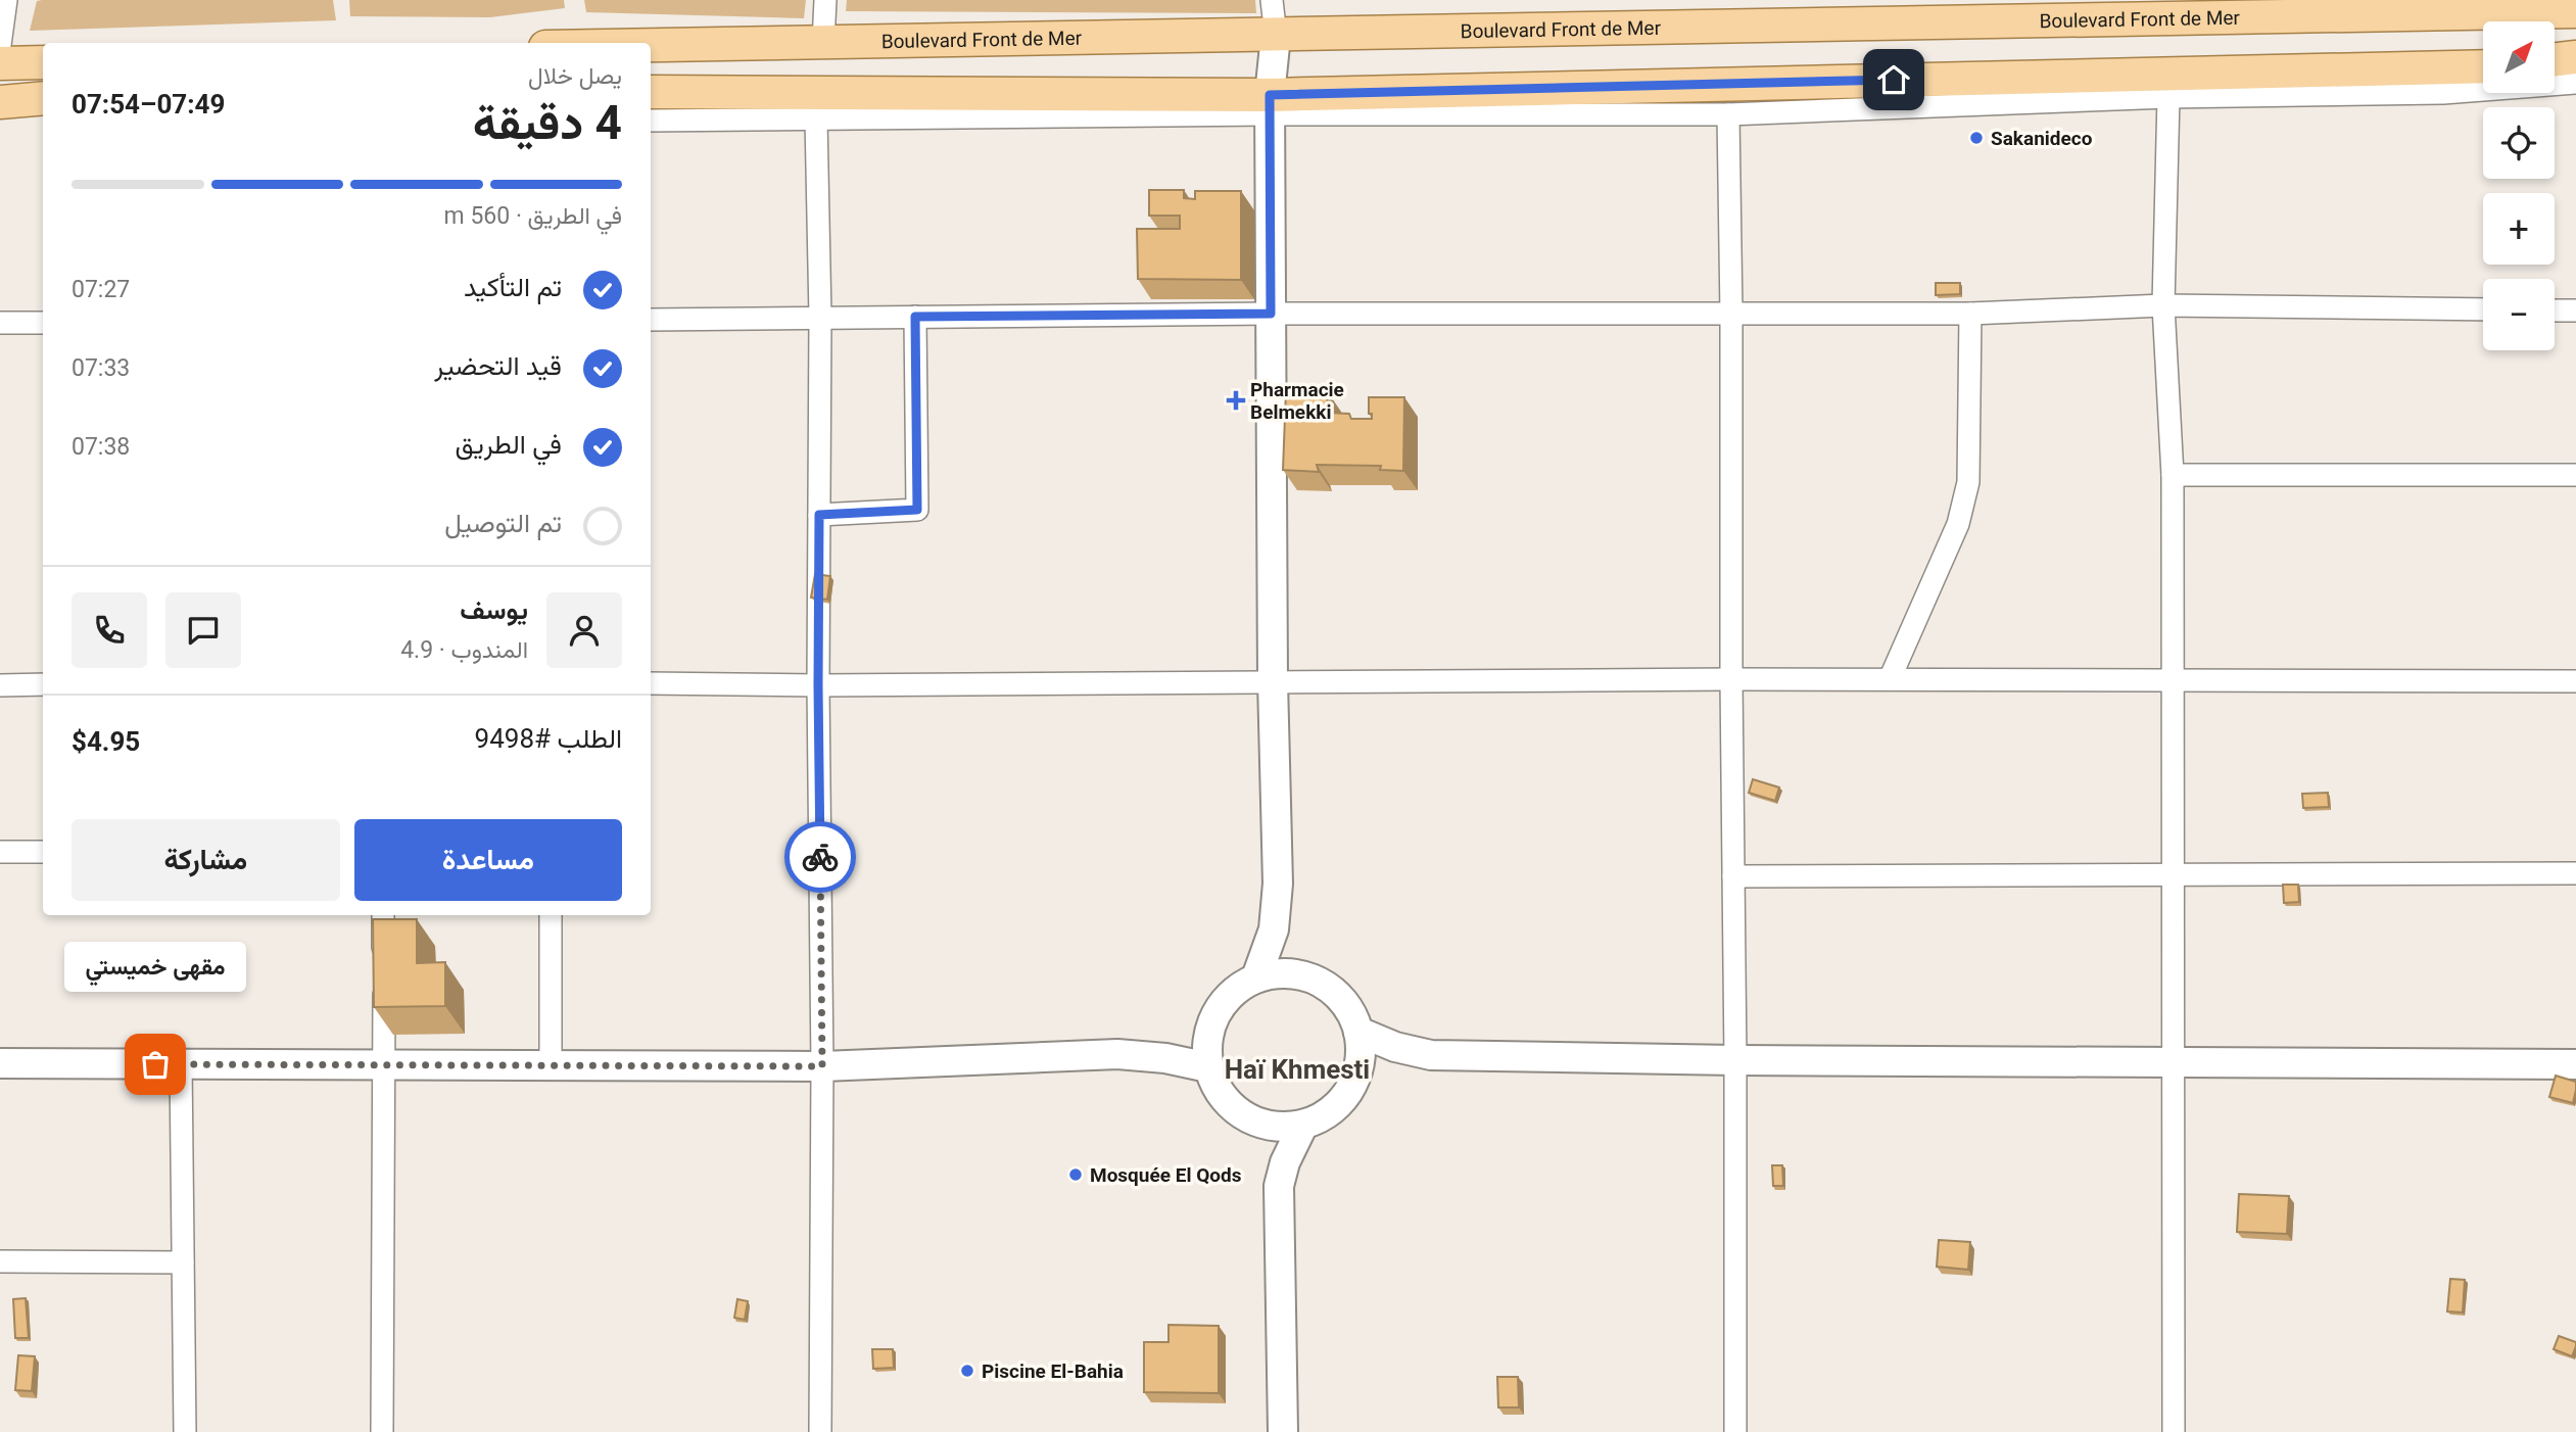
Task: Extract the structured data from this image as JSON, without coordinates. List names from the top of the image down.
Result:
{
  "streets": {
    "main road": ["Boulevard Front de Mer"]
  },
  "districts": ["Haï Khmesti"],
  "places": {
    "other": [
      "Sakanideco",
      "مقهى خميستي",
      "Mosquée El Qods",
      "Piscine El-Bahia"
    ],
    "health": ["Pharmacie Belmekki"]
  },
  "north": "top right",
  "page": {
    "map_buttons": ["+", "−"],
    "heading": ["4 دقيقة", "يصل خلال", "07:49–07:54"],
    "panel": [
      "يوسف",
      "المندوب · 4.9",
      "الطلب #9498",
      "$4.95"
    ],
    "bar": "في الطريق · 560 m",
    "list": [
      ["تم التأكيد", "07:27"],
      ["قيد التحضير", "07:33"],
      ["في الطريق", "07:38"],
      "تم التوصيل"
    ],
    "buttons": ["مساعدة", "مشاركة"],
    "bubble": "مقهى خميستي"
  }
}
